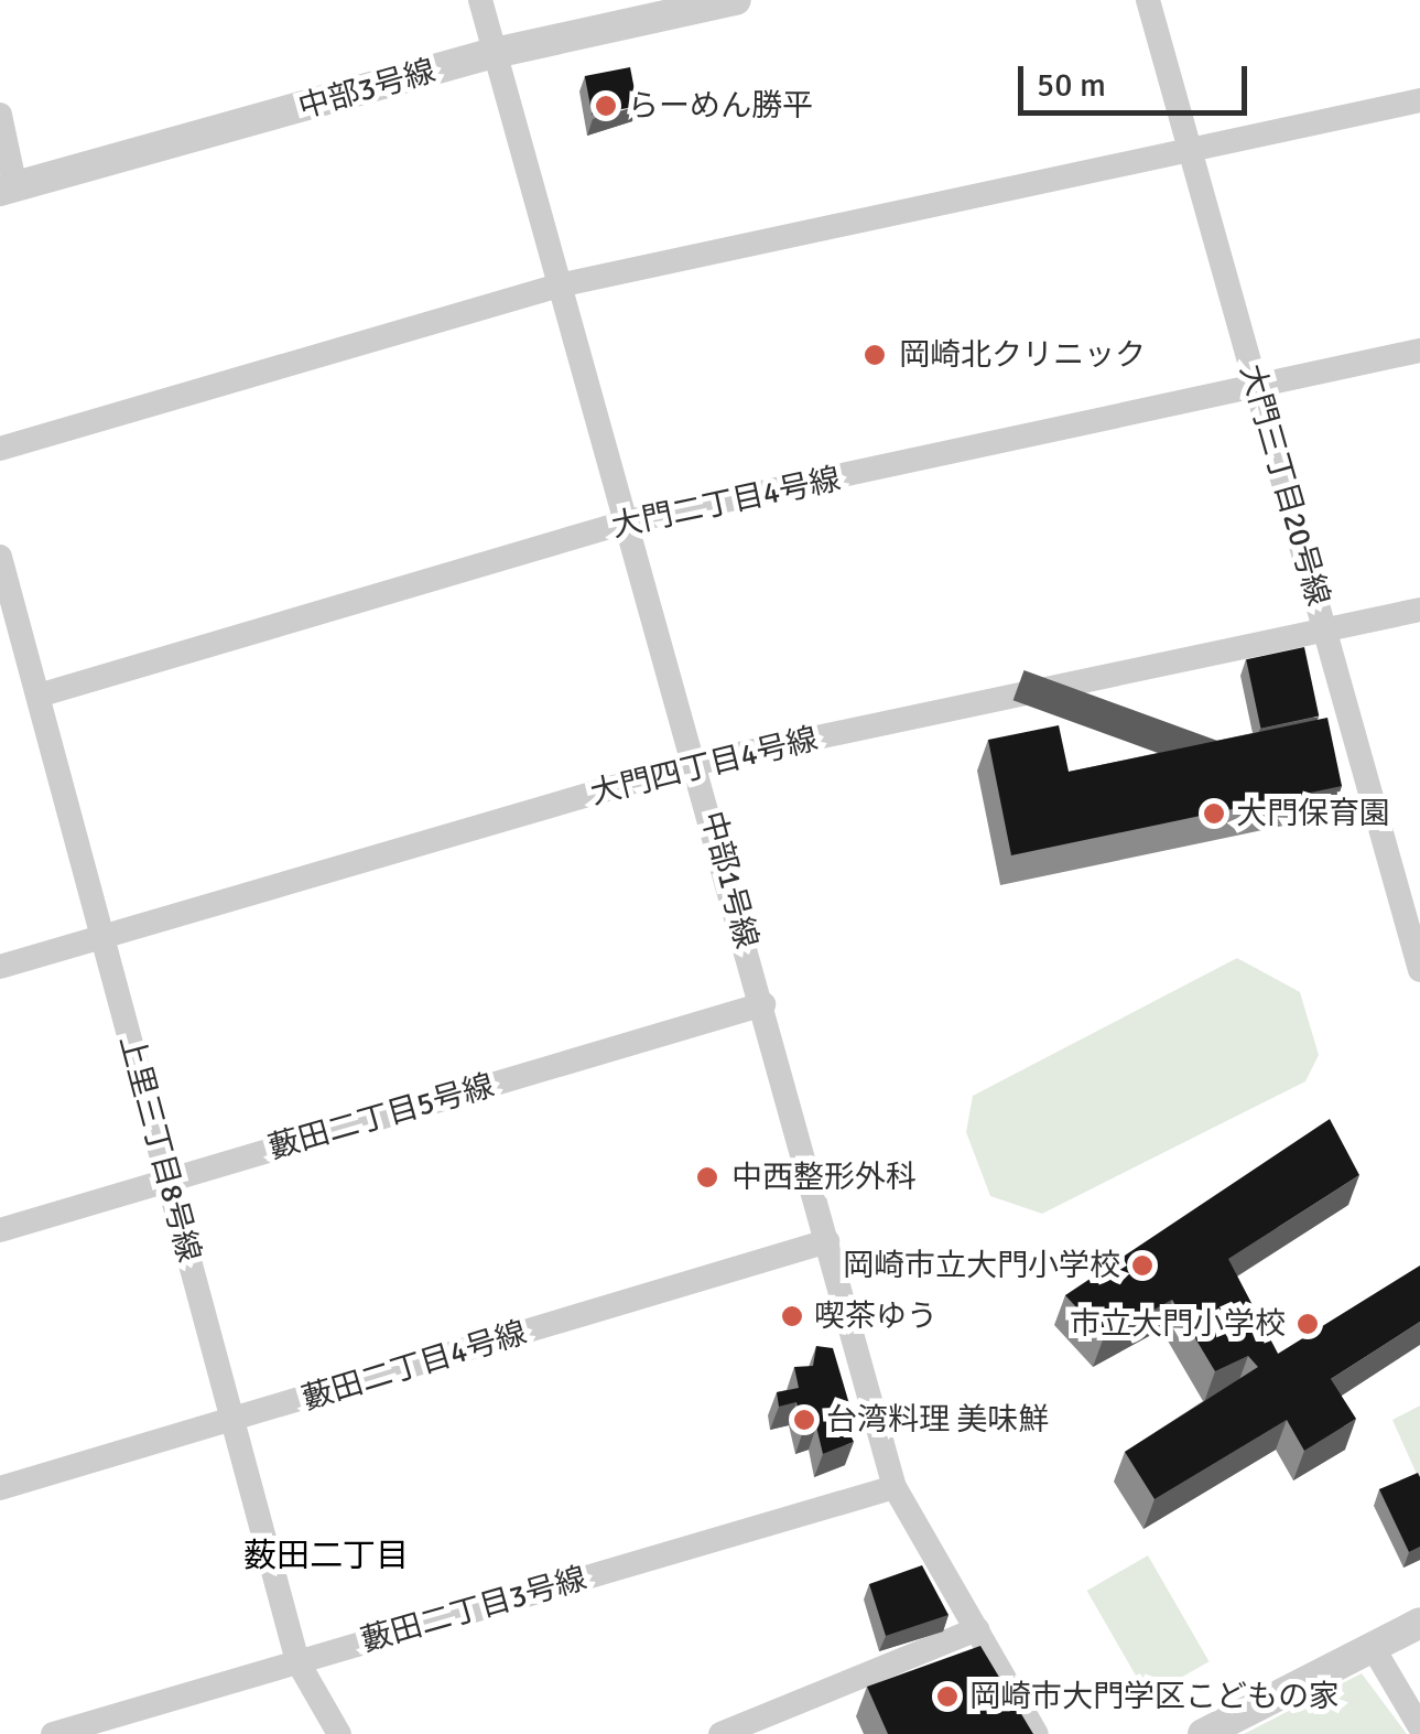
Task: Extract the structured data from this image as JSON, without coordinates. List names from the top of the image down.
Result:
{
  "streets": {
    "street": [
      "中部3号線",
      "大門三丁目20号線",
      "大門二丁目4号線",
      "大門四丁目4号線",
      "中部1号線",
      "藪田二丁目5号線",
      "上里三丁目8号線",
      "藪田二丁目4号線",
      "藪田二丁目3号線"
    ]
  },
  "crossings": [
    ["中部3号線", "中部1号線"],
    ["大門三丁目20号線", "大門二丁目4号線"],
    ["大門三丁目20号線", "大門四丁目4号線"],
    ["大門二丁目4号線", "中部1号線"],
    ["大門二丁目4号線", "上里三丁目8号線"],
    ["大門四丁目4号線", "中部1号線"],
    ["大門四丁目4号線", "上里三丁目8号線"],
    ["中部1号線", "藪田二丁目5号線"],
    ["中部1号線", "藪田二丁目4号線"],
    ["中部1号線", "藪田二丁目3号線"],
    ["藪田二丁目5号線", "上里三丁目8号線"],
    ["上里三丁目8号線", "藪田二丁目4号線"],
    ["上里三丁目8号線", "藪田二丁目3号線"]
  ],
  "districts": ["薮田二丁目"],
  "places": [
    "らーめん勝平",
    "岡崎北クリニック",
    "大門保育園",
    "中西整形外科",
    "岡崎市立大門小学校",
    "喫茶ゆう",
    "市立大門小学校",
    "台湾料理 美味鮮",
    "岡崎市大門学区こどもの家"
  ],
  "scale_bar": "50 m"
}
